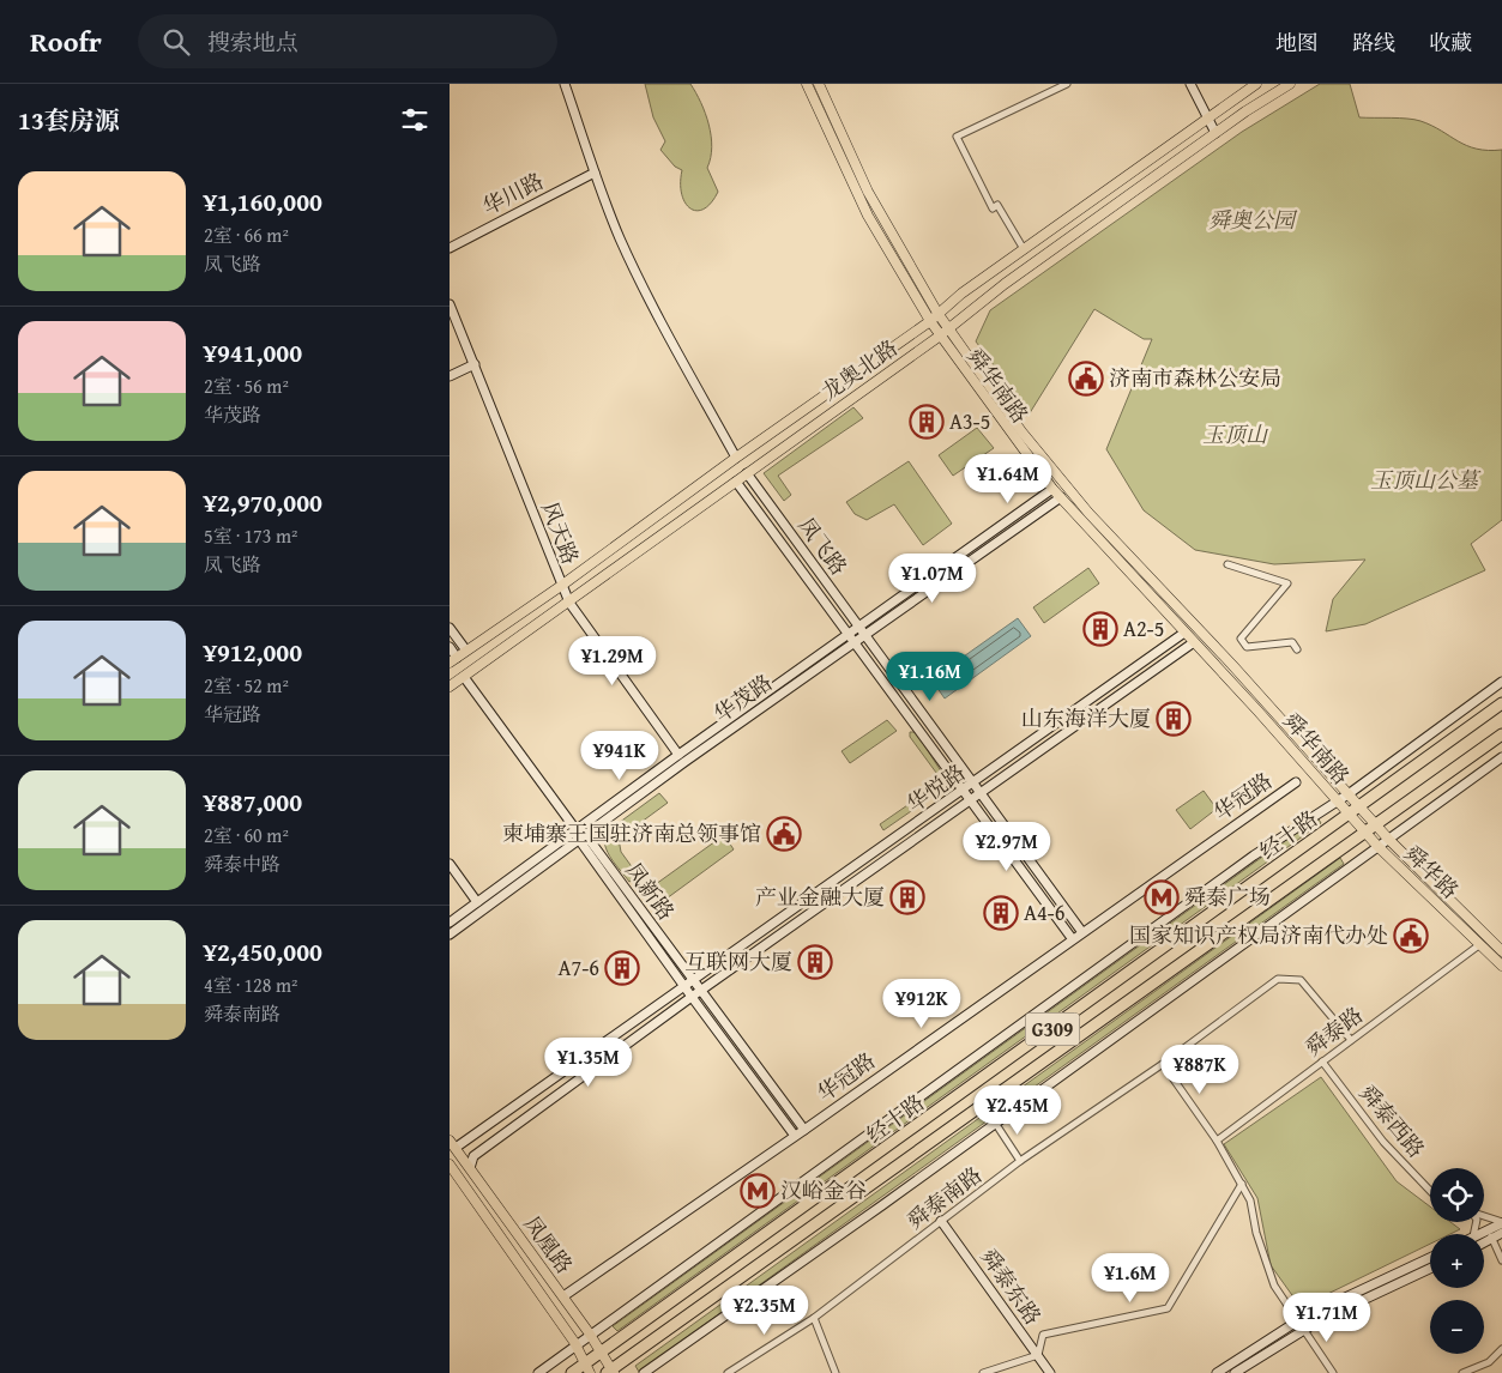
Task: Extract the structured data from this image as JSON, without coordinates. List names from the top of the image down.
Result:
{
  "streets": {
    "highway": ["经十路", "G309"],
    "main road": [
      "龙奥北路",
      "舜华南路",
      "舜华路",
      "凤凰路"
    ],
    "street": [
      "华川路",
      "风天路",
      "凤飞路",
      "华茂路",
      "华悦路",
      "华冠路",
      "凤新路",
      "舜泰路",
      "舜泰西路",
      "舜泰南路",
      "舜泰东路"
    ]
  },
  "crossings": [
    ["龙奥北路", "舜华南路"],
    ["龙奥北路", "风天路"],
    ["龙奥北路", "凤飞路"],
    ["龙奥北路", "凤新路"],
    ["舜华南路", "华茂路"],
    ["舜华南路", "华悦路"],
    ["舜华南路", "经十路"],
    ["舜华南路", "舜华路"],
    ["风天路", "华茂路"],
    ["凤飞路", "华茂路"],
    ["凤飞路", "华悦路"],
    ["凤飞路", "华冠路"],
    ["华茂路", "凤新路"],
    ["华悦路", "凤新路"],
    ["华悦路", "凤凰路"],
    ["华冠路", "凤新路"],
    ["华冠路", "凤凰路"],
    ["经十路", "舜华路"],
    ["经十路", "G309"],
    ["经十路", "凤凰路"],
    ["舜华路", "舜泰路"],
    ["G309", "凤凰路"],
    ["舜泰路", "舜泰西路"],
    ["舜泰路", "舜泰南路"],
    ["舜泰南路", "舜泰东路"]
  ],
  "parks": ["舜奥公园", "玉顶山", "玉顶山公墓"],
  "places": {
    "public building": ["济南市森林公安局", "柬埔寨王国驻济南总领事馆", "国家知识产权局济南代办处"],
    "building": [
      "A3-5",
      "A2-5",
      "山东海洋大厦",
      "产业金融大厦",
      "A4-6",
      "互联网大厦",
      "A7-6"
    ],
    "metro station": ["舜泰广场", "汉峪金谷"]
  },
  "page": {
    "header": "Roofr",
    "search": "搜索地点",
    "nav": ["地图", "路线", "收藏"],
    "heading": "13套房源",
    "list": [
      {
        "name": "¥1,160,000",
        "note": "2室 · 66 m² · 凤飞路"
      },
      {
        "name": "¥941,000",
        "note": "2室 · 56 m² · 华茂路"
      },
      {
        "name": "¥2,970,000",
        "note": "5室 · 173 m² · 凤飞路"
      },
      {
        "name": "¥912,000",
        "note": "2室 · 52 m² · 华冠路"
      },
      {
        "name": "¥887,000",
        "note": "2室 · 60 m² · 舜泰中路"
      },
      {
        "name": "¥2,450,000",
        "note": "4室 · 128 m² · 舜泰南路"
      }
    ],
    "price": [
      "¥1.64M",
      "¥1.07M",
      "¥1.29M",
      "¥1.16M",
      "¥941K",
      "¥2.97M",
      "¥912K",
      "¥1.35M",
      "¥887K",
      "¥2.45M",
      "¥1.6M",
      "¥2.35M",
      "¥1.71M"
    ],
    "map_buttons": ["+", "−"]
  }
}
